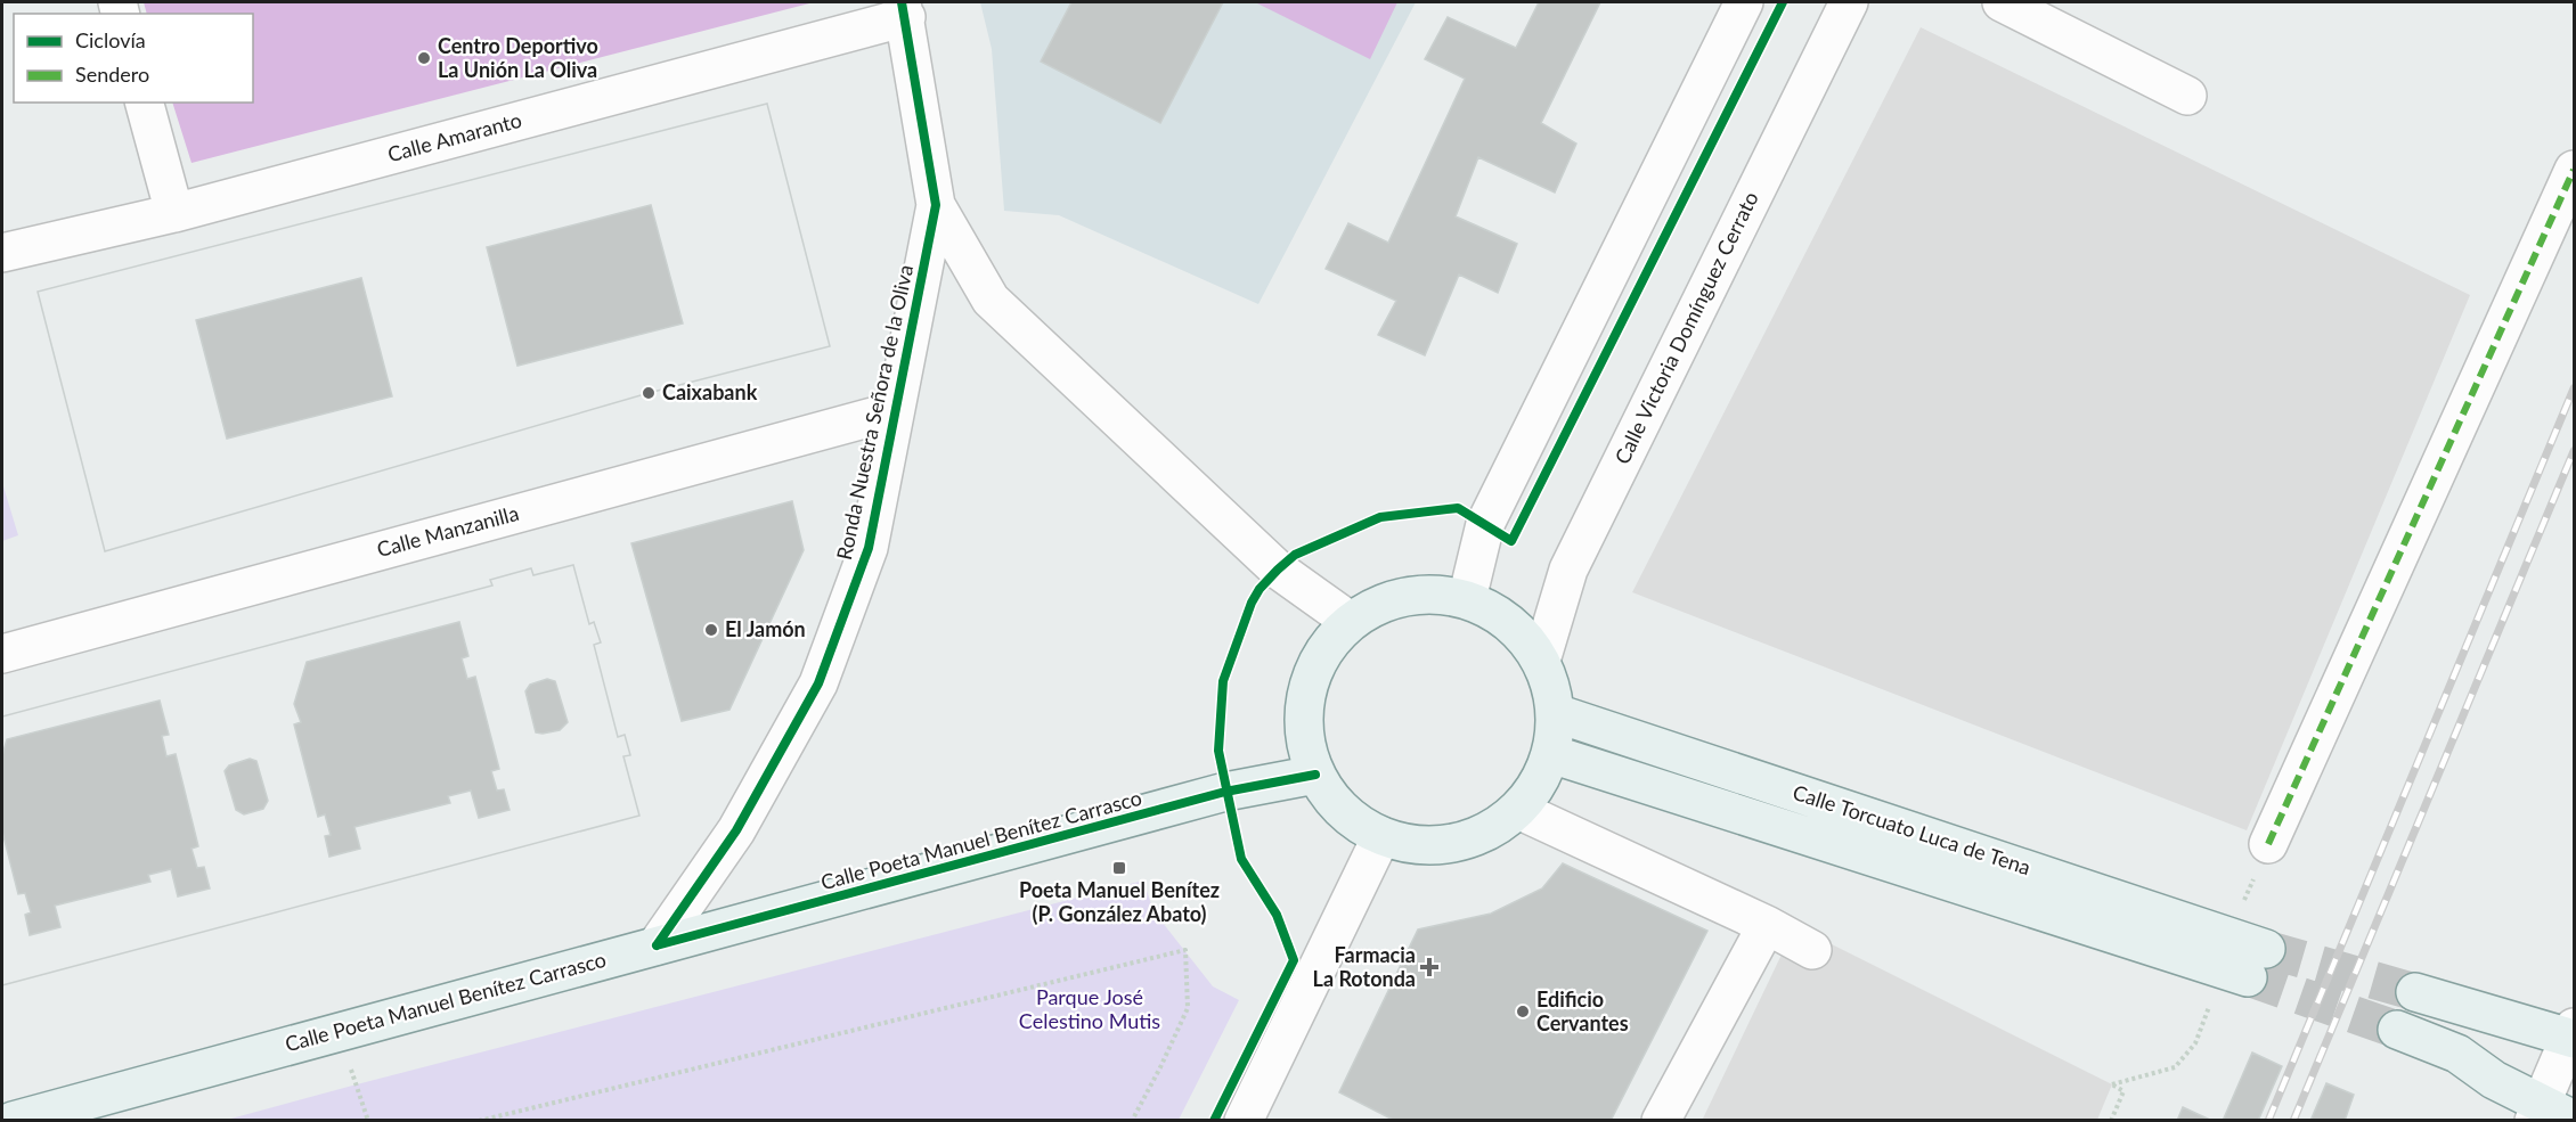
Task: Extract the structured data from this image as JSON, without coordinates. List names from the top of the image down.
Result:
{
  "streets": {
    "main road": ["Calle Torcuato Luca de Tena", "Calle Poeta Manuel Benítez Carrasco"],
    "street": [
      "Calle Amaranto",
      "Calle Victoria Domínguez Cerrato",
      "Ronda Nuestra Señora de la Oliva",
      "Calle Manzanilla"
    ]
  },
  "crossings": [
    ["Calle Amaranto", "Ronda Nuestra Señora de la Oliva"],
    ["Ronda Nuestra Señora de la Oliva", "Calle Manzanilla"],
    ["Ronda Nuestra Señora de la Oliva", "Calle Poeta Manuel Benítez Carrasco"]
  ],
  "parks": ["Parque José Celestino Mutis"],
  "places": {
    "other": [
      "Centro Deportivo La Unión La Oliva",
      "Caixabank",
      "El Jamón",
      "Edificio Cervantes"
    ],
    "transit": ["Poeta Manuel Benítez (P. González Abato)"],
    "health": ["Farmacia La Rotonda"]
  },
  "legend": ["Ciclovía", "Sendero"]
}
